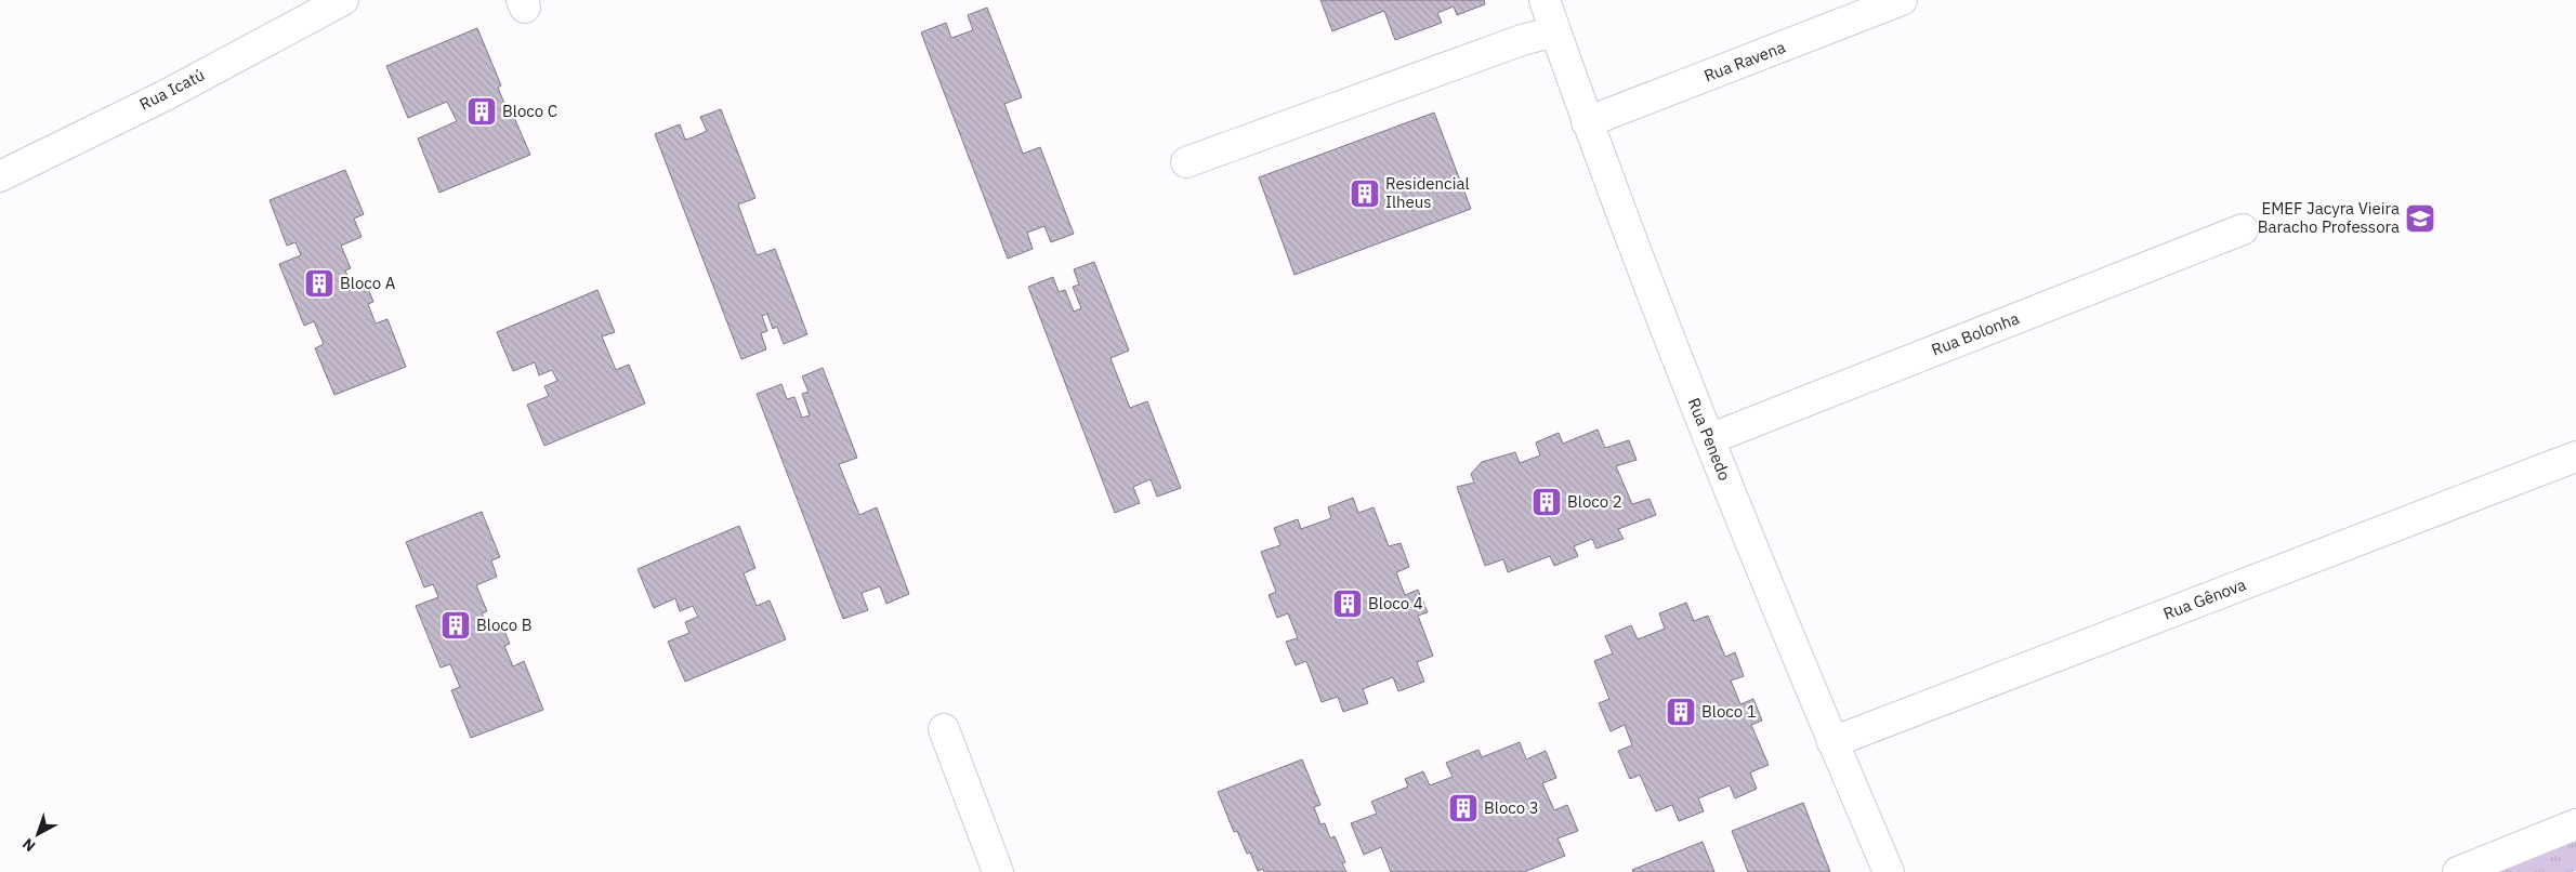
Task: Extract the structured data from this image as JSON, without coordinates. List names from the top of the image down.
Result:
{
  "streets": {
    "street": [
      "Rua Ravena",
      "Rua Icatú",
      "Rua Bolonha",
      "Rua Penedo",
      "Rua Gênova"
    ]
  },
  "crossings": [
    ["Rua Ravena", "Rua Penedo"],
    ["Rua Bolonha", "Rua Penedo"],
    ["Rua Penedo", "Rua Gênova"]
  ],
  "places": {
    "building": [
      "Bloco C",
      "Residencial Ilheus",
      "Bloco A",
      "Bloco 2",
      "Bloco 4",
      "Bloco B",
      "Bloco 1",
      "Bloco 3"
    ],
    "school or university": ["EMEF Jacyra Vieira Baracho Professora"]
  },
  "north": "bottom left"
}
